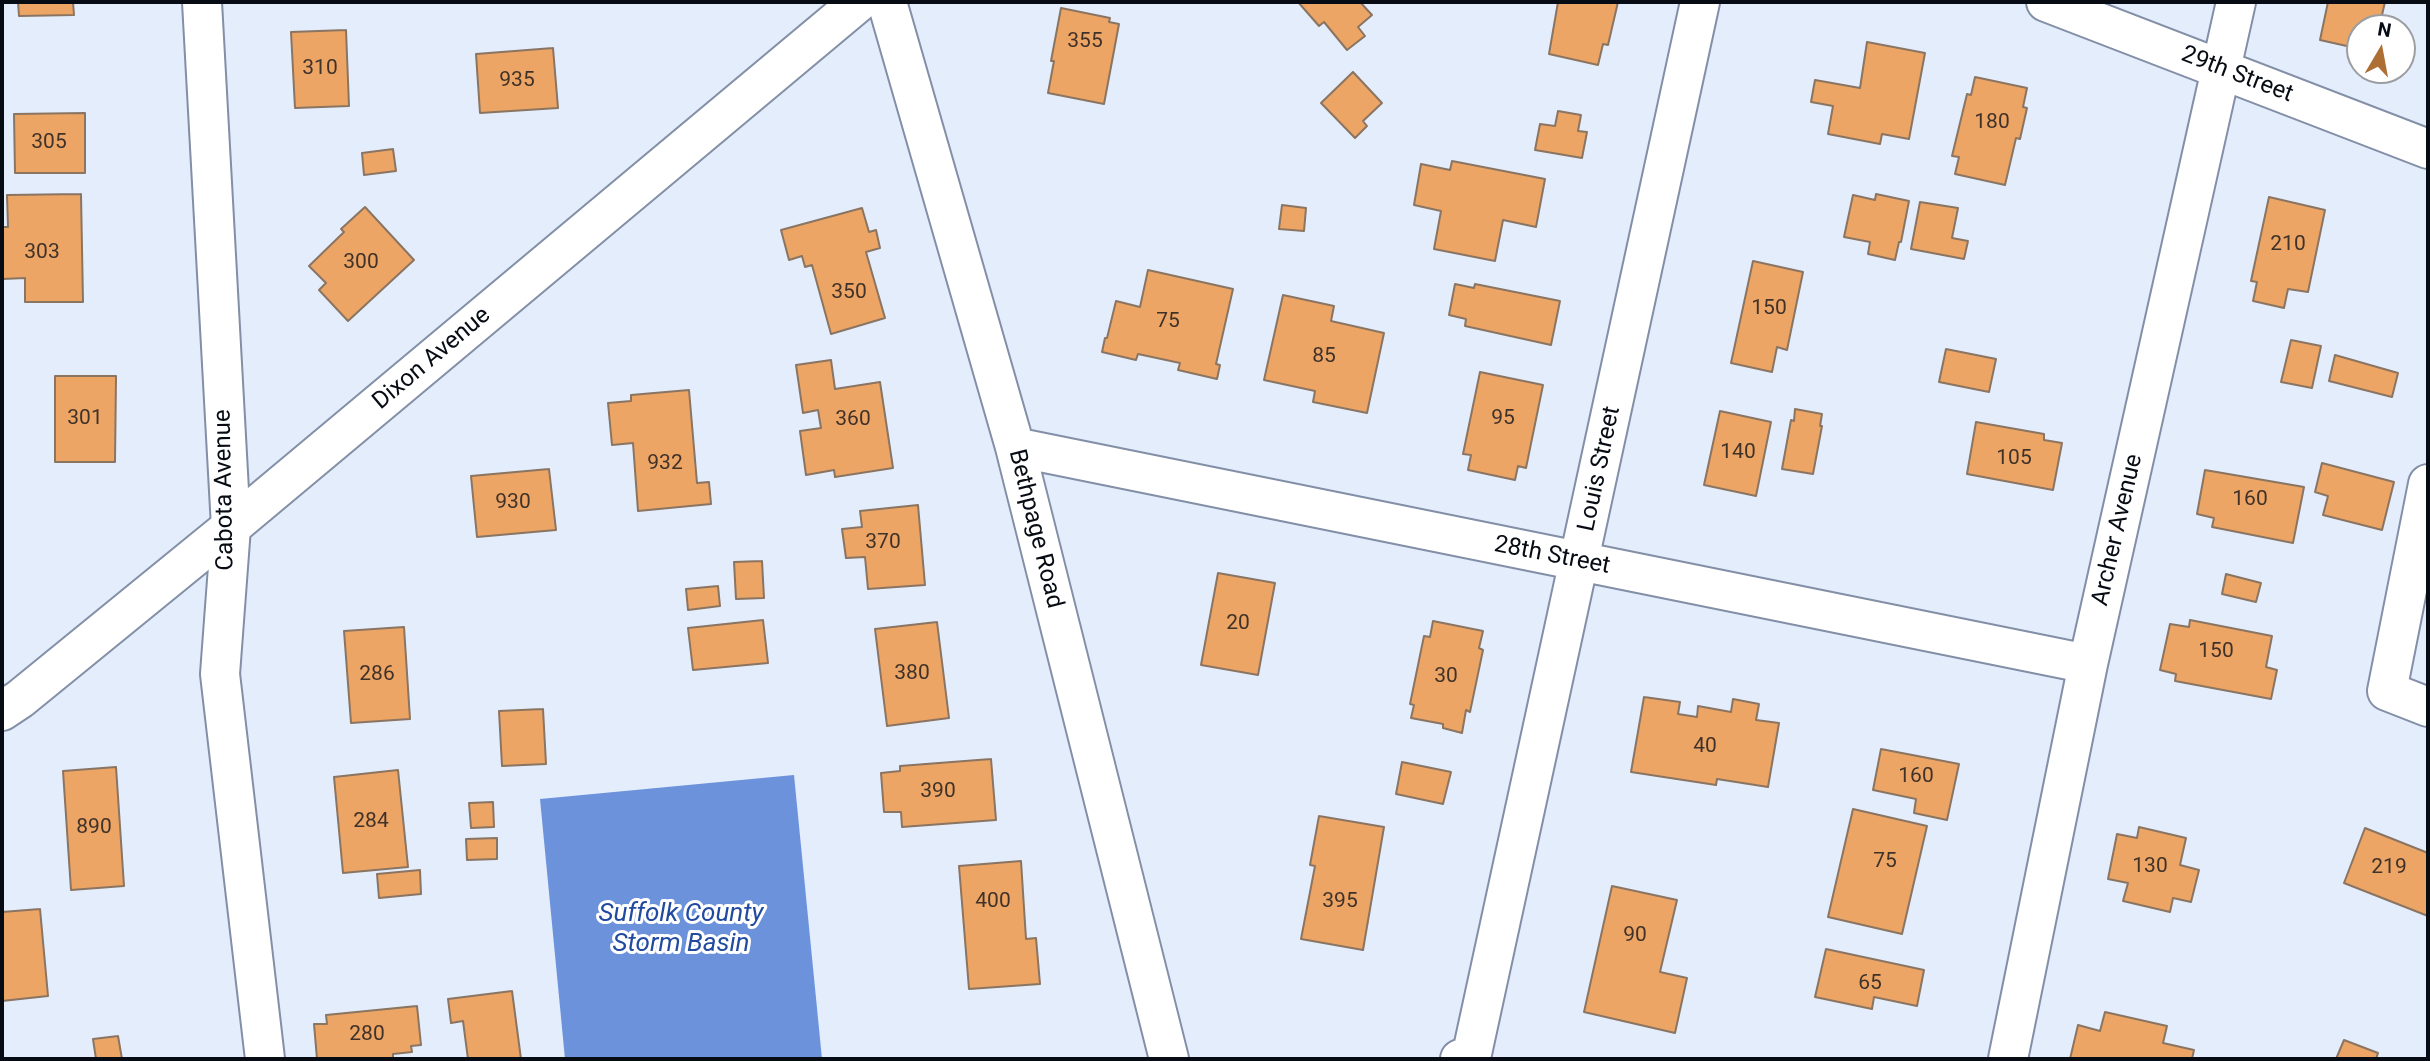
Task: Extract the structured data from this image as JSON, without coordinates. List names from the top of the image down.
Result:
{
  "streets": {
    "street": [
      "29th Street",
      "Dixon Avenue",
      "Louis Street",
      "Cabota Avenue",
      "Bethpage Road",
      "Archer Avenue",
      "28th Street"
    ]
  },
  "crossings": [
    ["29th Street", "Archer Avenue"],
    ["Dixon Avenue", "Cabota Avenue"],
    ["Louis Street", "28th Street"],
    ["Bethpage Road", "28th Street"],
    ["Archer Avenue", "28th Street"]
  ],
  "water": ["Suffolk County Storm Basin"],
  "house_numbers": [
    "355",
    "310",
    "935",
    "180",
    "305",
    "210",
    "303",
    "300",
    "350",
    "150",
    "75",
    "85",
    "301",
    "95",
    "360",
    "140",
    "105",
    "932",
    "160",
    "930",
    "370",
    "20",
    "150",
    "380",
    "286",
    "30",
    "40",
    "160",
    "390",
    "284",
    "890",
    "75",
    "130",
    "219",
    "400",
    "395",
    "90",
    "65",
    "280"
  ],
  "north": "top"
}
